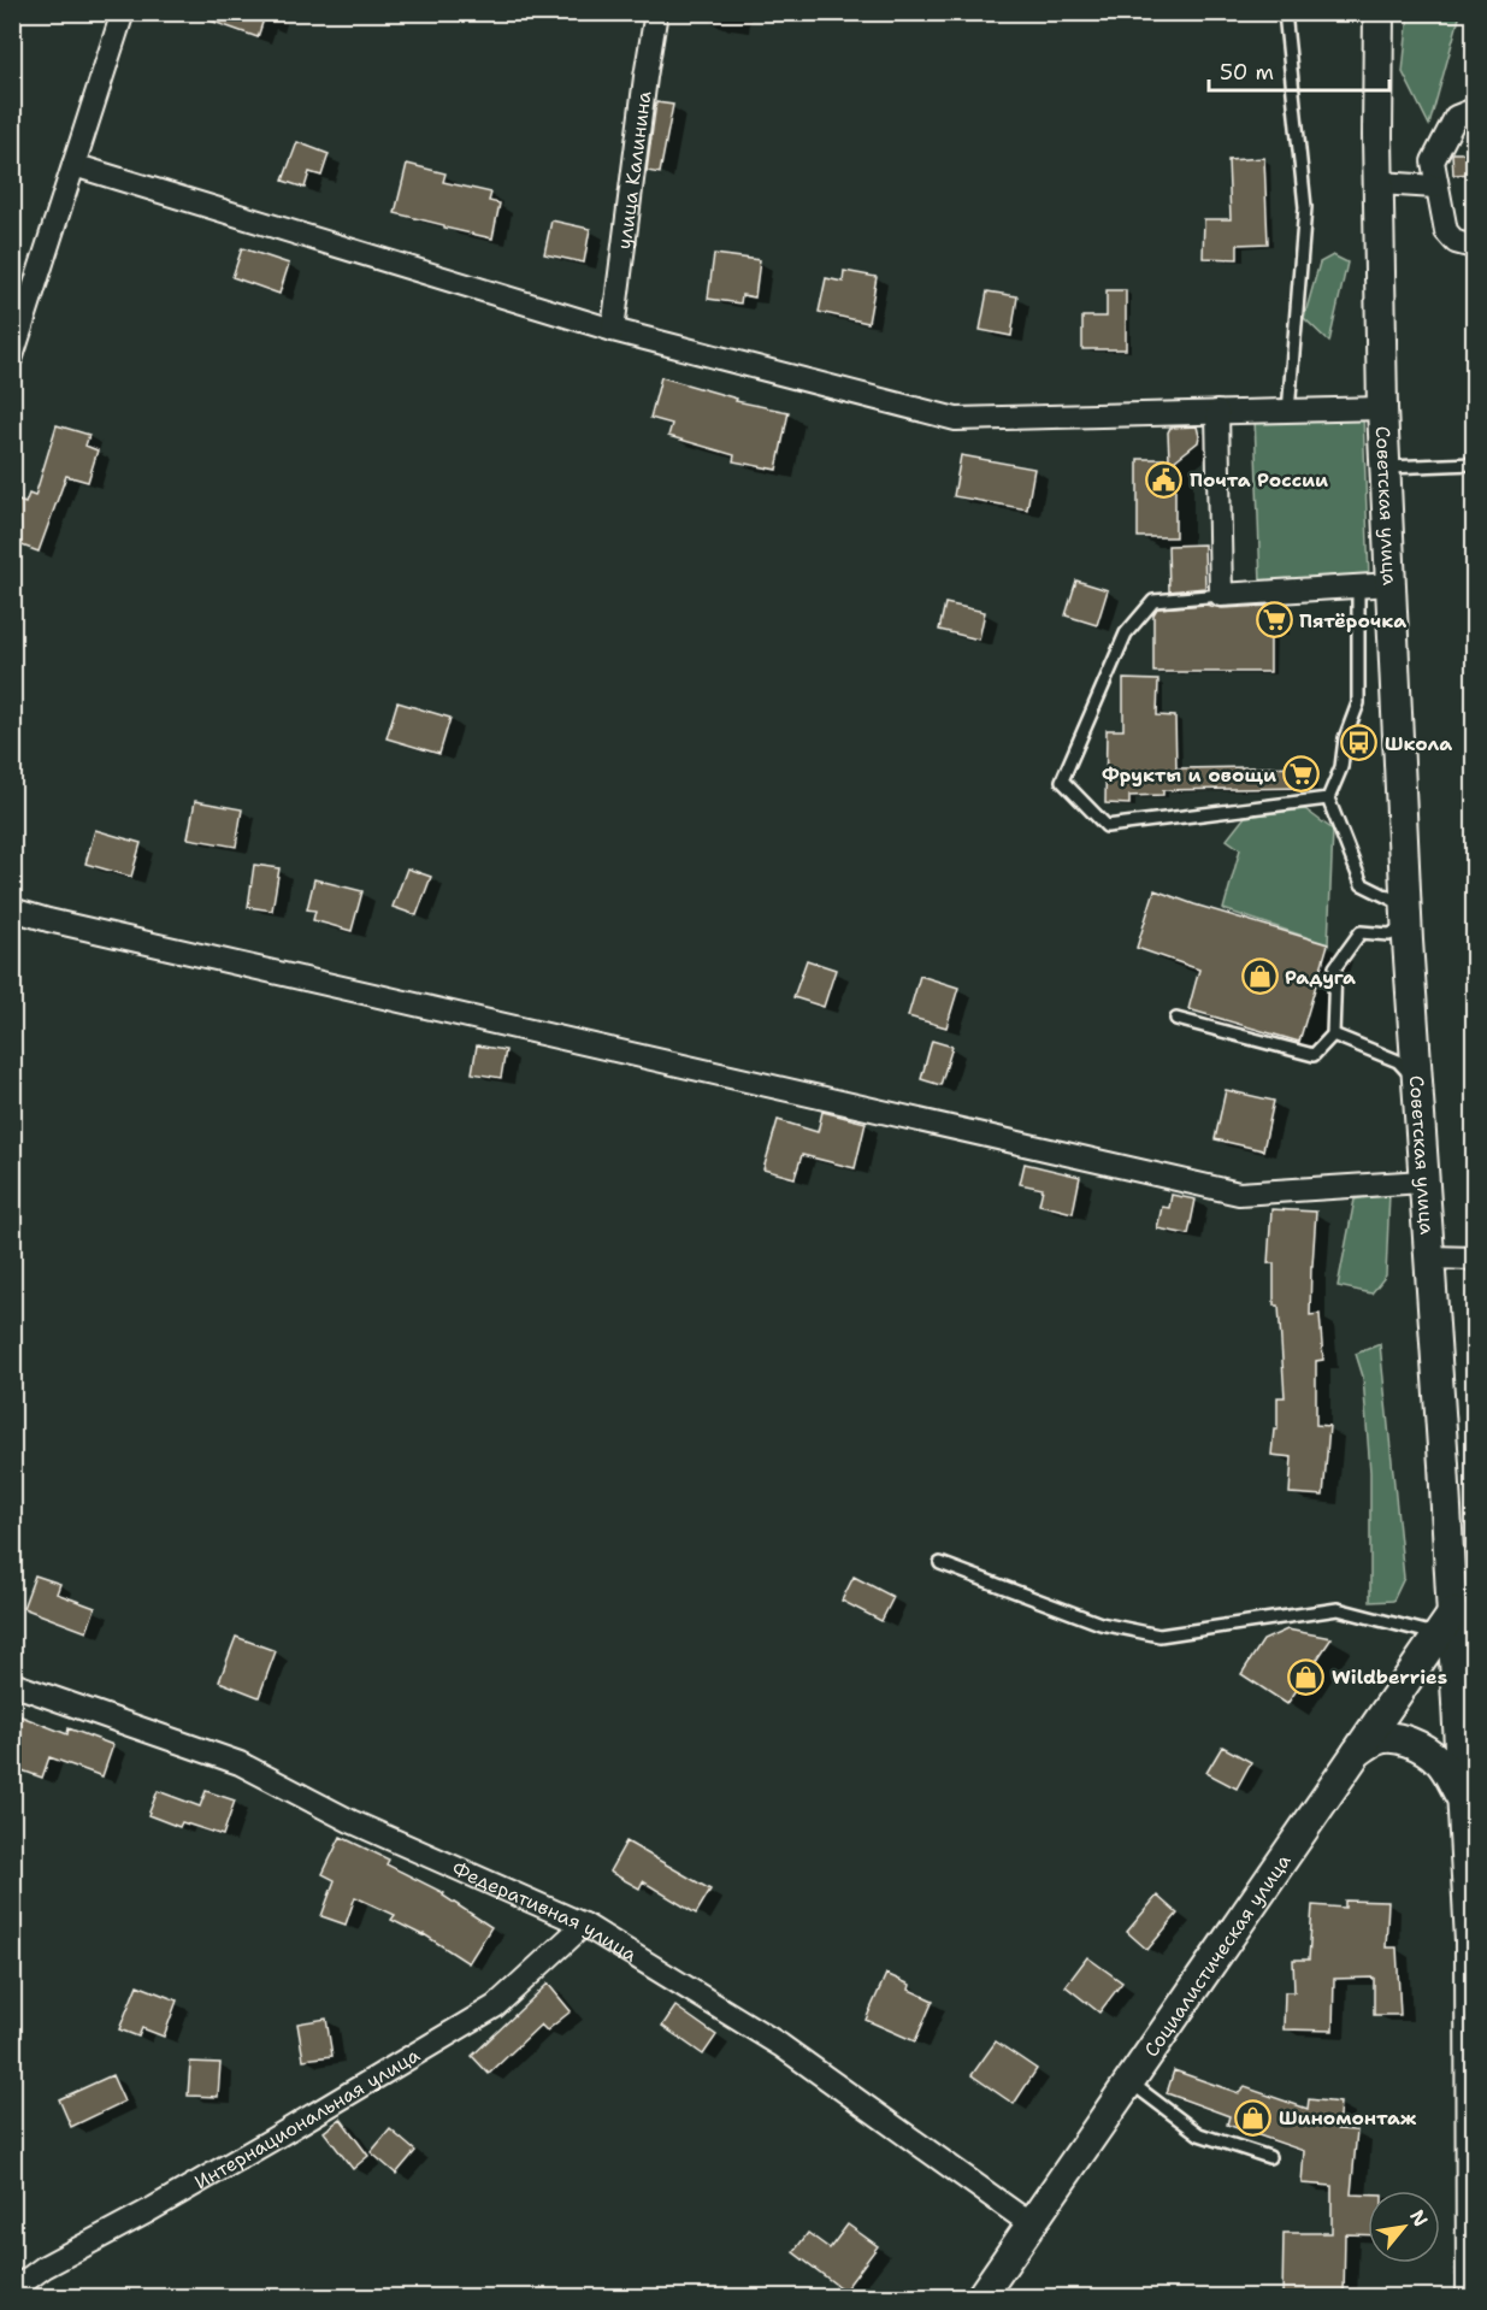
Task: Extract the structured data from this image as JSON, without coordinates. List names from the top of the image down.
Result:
{
  "streets": {
    "street": [
      "улица Калинина",
      "Советская улица",
      "Федеративная улица",
      "Социалистическая улица",
      "Интернациональная улица"
    ]
  },
  "crossings": [
    ["Советская улица", "Социалистическая улица"],
    ["Федеративная улица", "Социалистическая улица"],
    ["Федеративная улица", "Интернациональная улица"]
  ],
  "places": {
    "public building": ["Почта России"],
    "supermarket": ["Пятёрочка", "Фрукты и овощи"],
    "bus stop": ["Школа"],
    "shop": ["Радуга", "Wildberries", "Шиномонтаж"]
  },
  "scale_bar": "50 m",
  "north": "top right"
}
